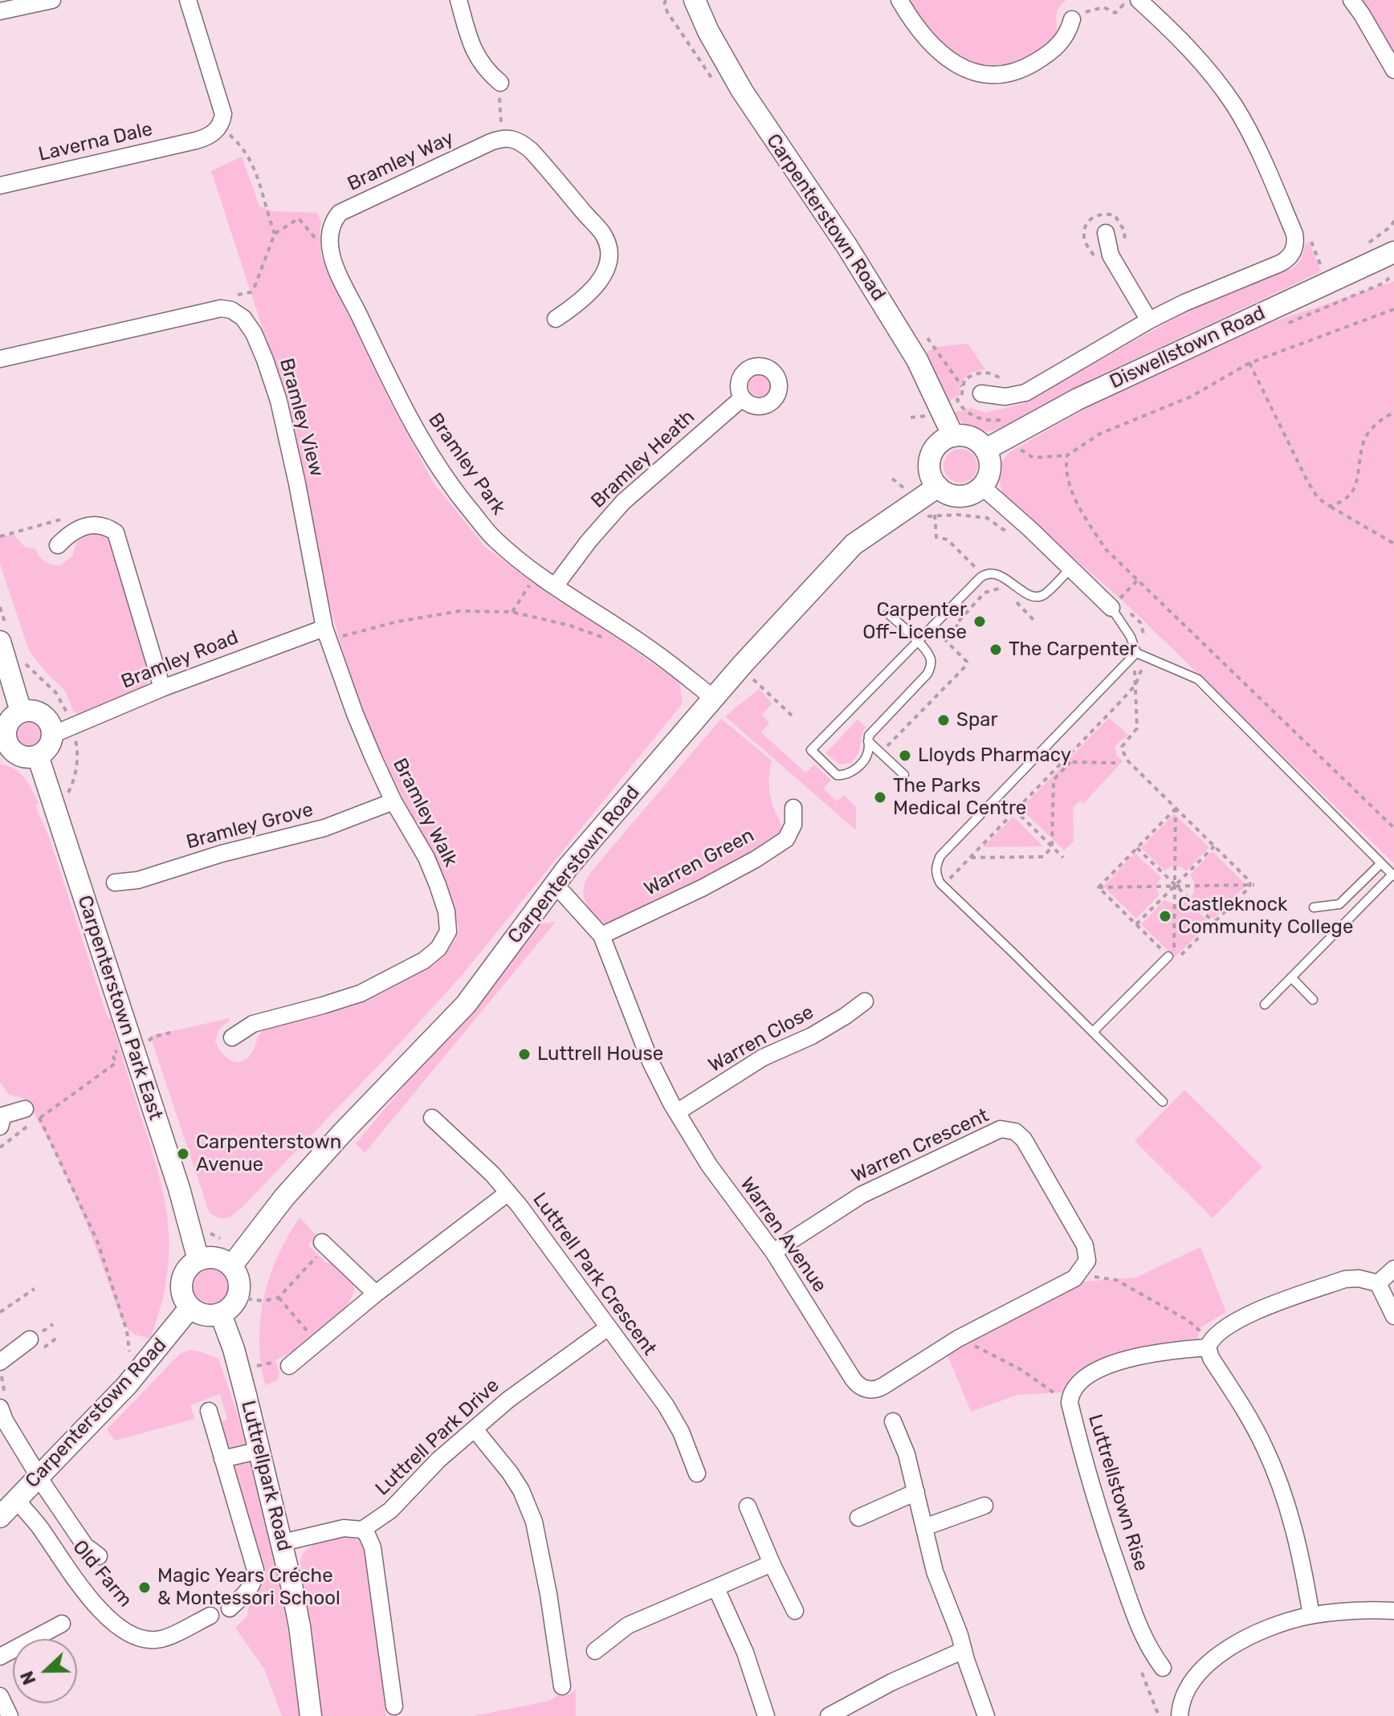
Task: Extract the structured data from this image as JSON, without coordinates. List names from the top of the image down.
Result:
{
  "streets": {
    "street": [
      "Laverna Dale",
      "Bramley Way",
      "Carpenterstown Road",
      "Diswellstown Road",
      "Bramley View",
      "Bramley Heath",
      "Bramley Park",
      "Bramley Road",
      "Bramley Walk",
      "Bramley Grove",
      "Warren Green",
      "Carpenterstown Park East",
      "Warren Close",
      "Warren Crescent",
      "Warren Avenue",
      "Luttrell Park Crescent",
      "Luttrell Park Drive",
      "Luttrellpark Road",
      "Luttrellstown Rise",
      "Old Farm"
    ]
  },
  "crossings": [
    ["Bramley Way", "Bramley Park"],
    ["Carpenterstown Road", "Diswellstown Road"],
    ["Carpenterstown Road", "Bramley Park"],
    ["Carpenterstown Road", "Carpenterstown Park East"],
    ["Carpenterstown Road", "Warren Avenue"],
    ["Carpenterstown Road", "Luttrellpark Road"],
    ["Carpenterstown Road", "Old Farm"],
    ["Bramley View", "Bramley Road"],
    ["Bramley View", "Bramley Walk"],
    ["Bramley Heath", "Bramley Park"],
    ["Bramley Road", "Bramley Walk"],
    ["Bramley Road", "Carpenterstown Park East"],
    ["Bramley Walk", "Bramley Grove"],
    ["Warren Green", "Warren Avenue"],
    ["Carpenterstown Park East", "Luttrellpark Road"],
    ["Warren Close", "Warren Avenue"],
    ["Warren Crescent", "Warren Avenue"],
    ["Luttrell Park Crescent", "Luttrell Park Drive"]
  ],
  "places": [
    "Carpenter Off-License",
    "The Carpenter",
    "Spar",
    "Lloyds Pharmacy",
    "The Parks Medical Centre",
    "Castleknock Community College",
    "Luttrell House",
    "Carpenterstown Avenue",
    "Magic Years Créche & Montessori School"
  ],
  "north": "left"
}
